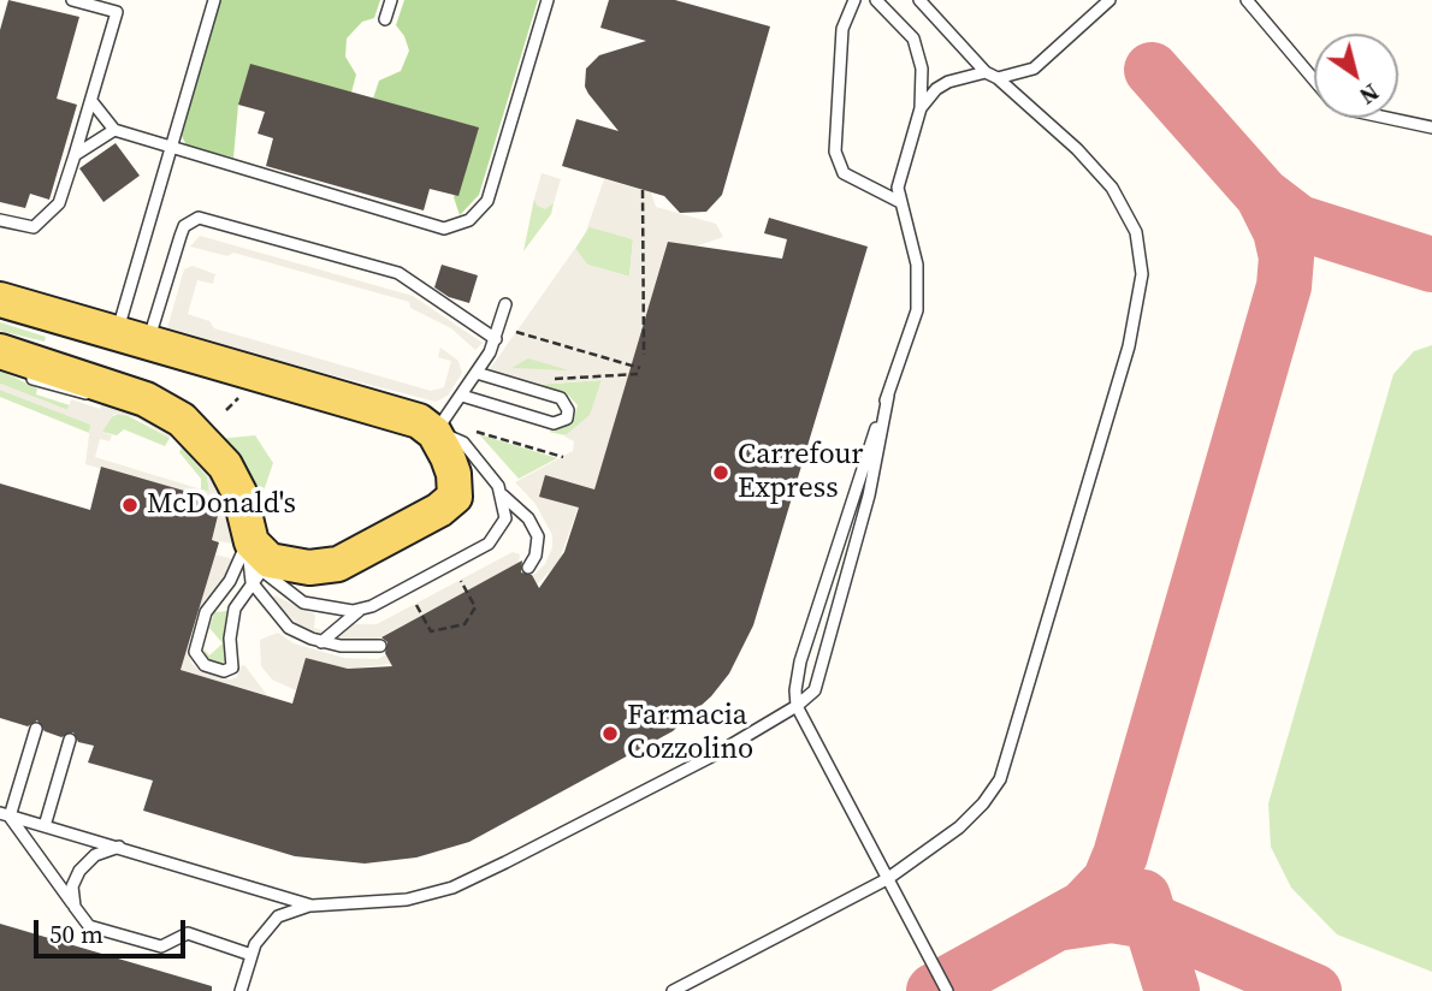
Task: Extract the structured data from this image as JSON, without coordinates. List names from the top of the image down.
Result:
{
  "places": ["Carrefour Express", "McDonald's", "Farmacia Cozzolino"],
  "scale_bar": "50 m",
  "north": "bottom right"
}
